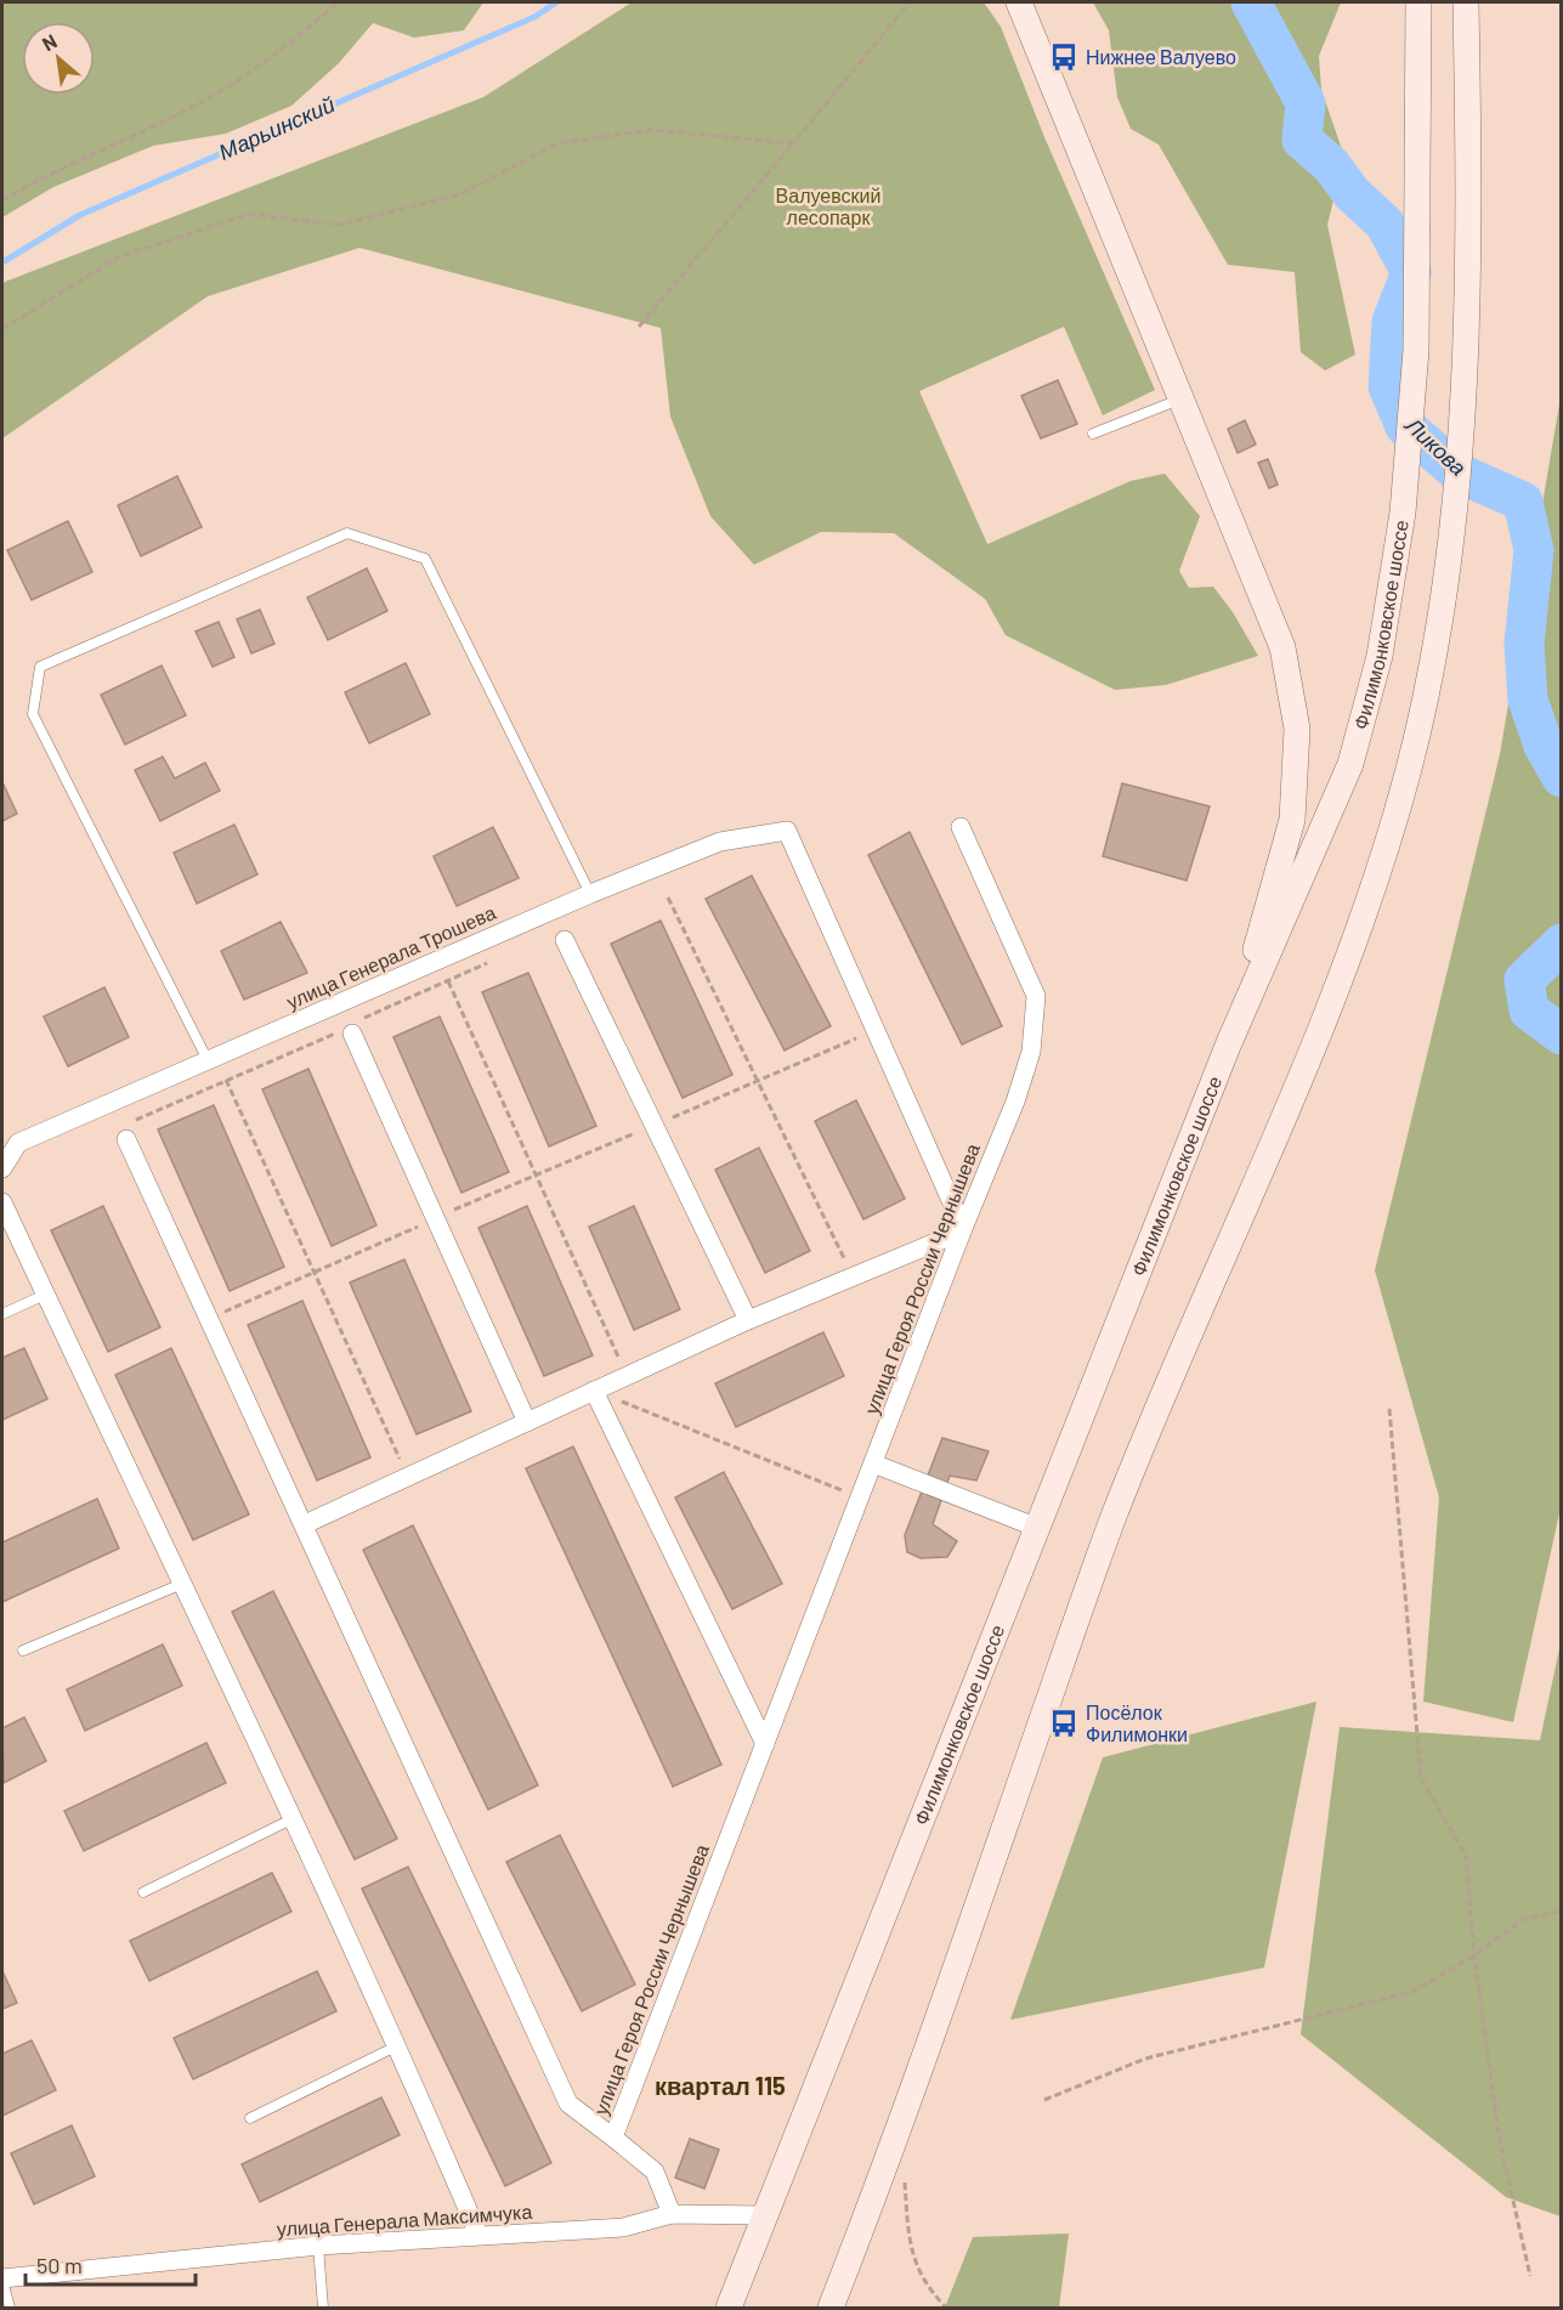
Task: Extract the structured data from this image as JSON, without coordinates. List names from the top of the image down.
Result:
{
  "streets": {
    "main road": ["Филимонковское шоссе"],
    "street": ["улица Генерала Трошева", "улица Героя России Чернышева", "улица Генерала Максимчука"]
  },
  "crossings": [
    ["Филимонковское шоссе", "улица Генерала Максимчука"],
    ["улица Героя России Чернышева", "улица Генерала Максимчука"]
  ],
  "districts": ["квартал 115"],
  "water": ["Марьинский", "Ликова"],
  "parks": ["Валуевский лесопарк"],
  "places": {
    "bus stop": ["Нижнее Валуево", "Посёлок Филимонки"]
  },
  "scale_bar": "50 m",
  "north": "top left"
}
